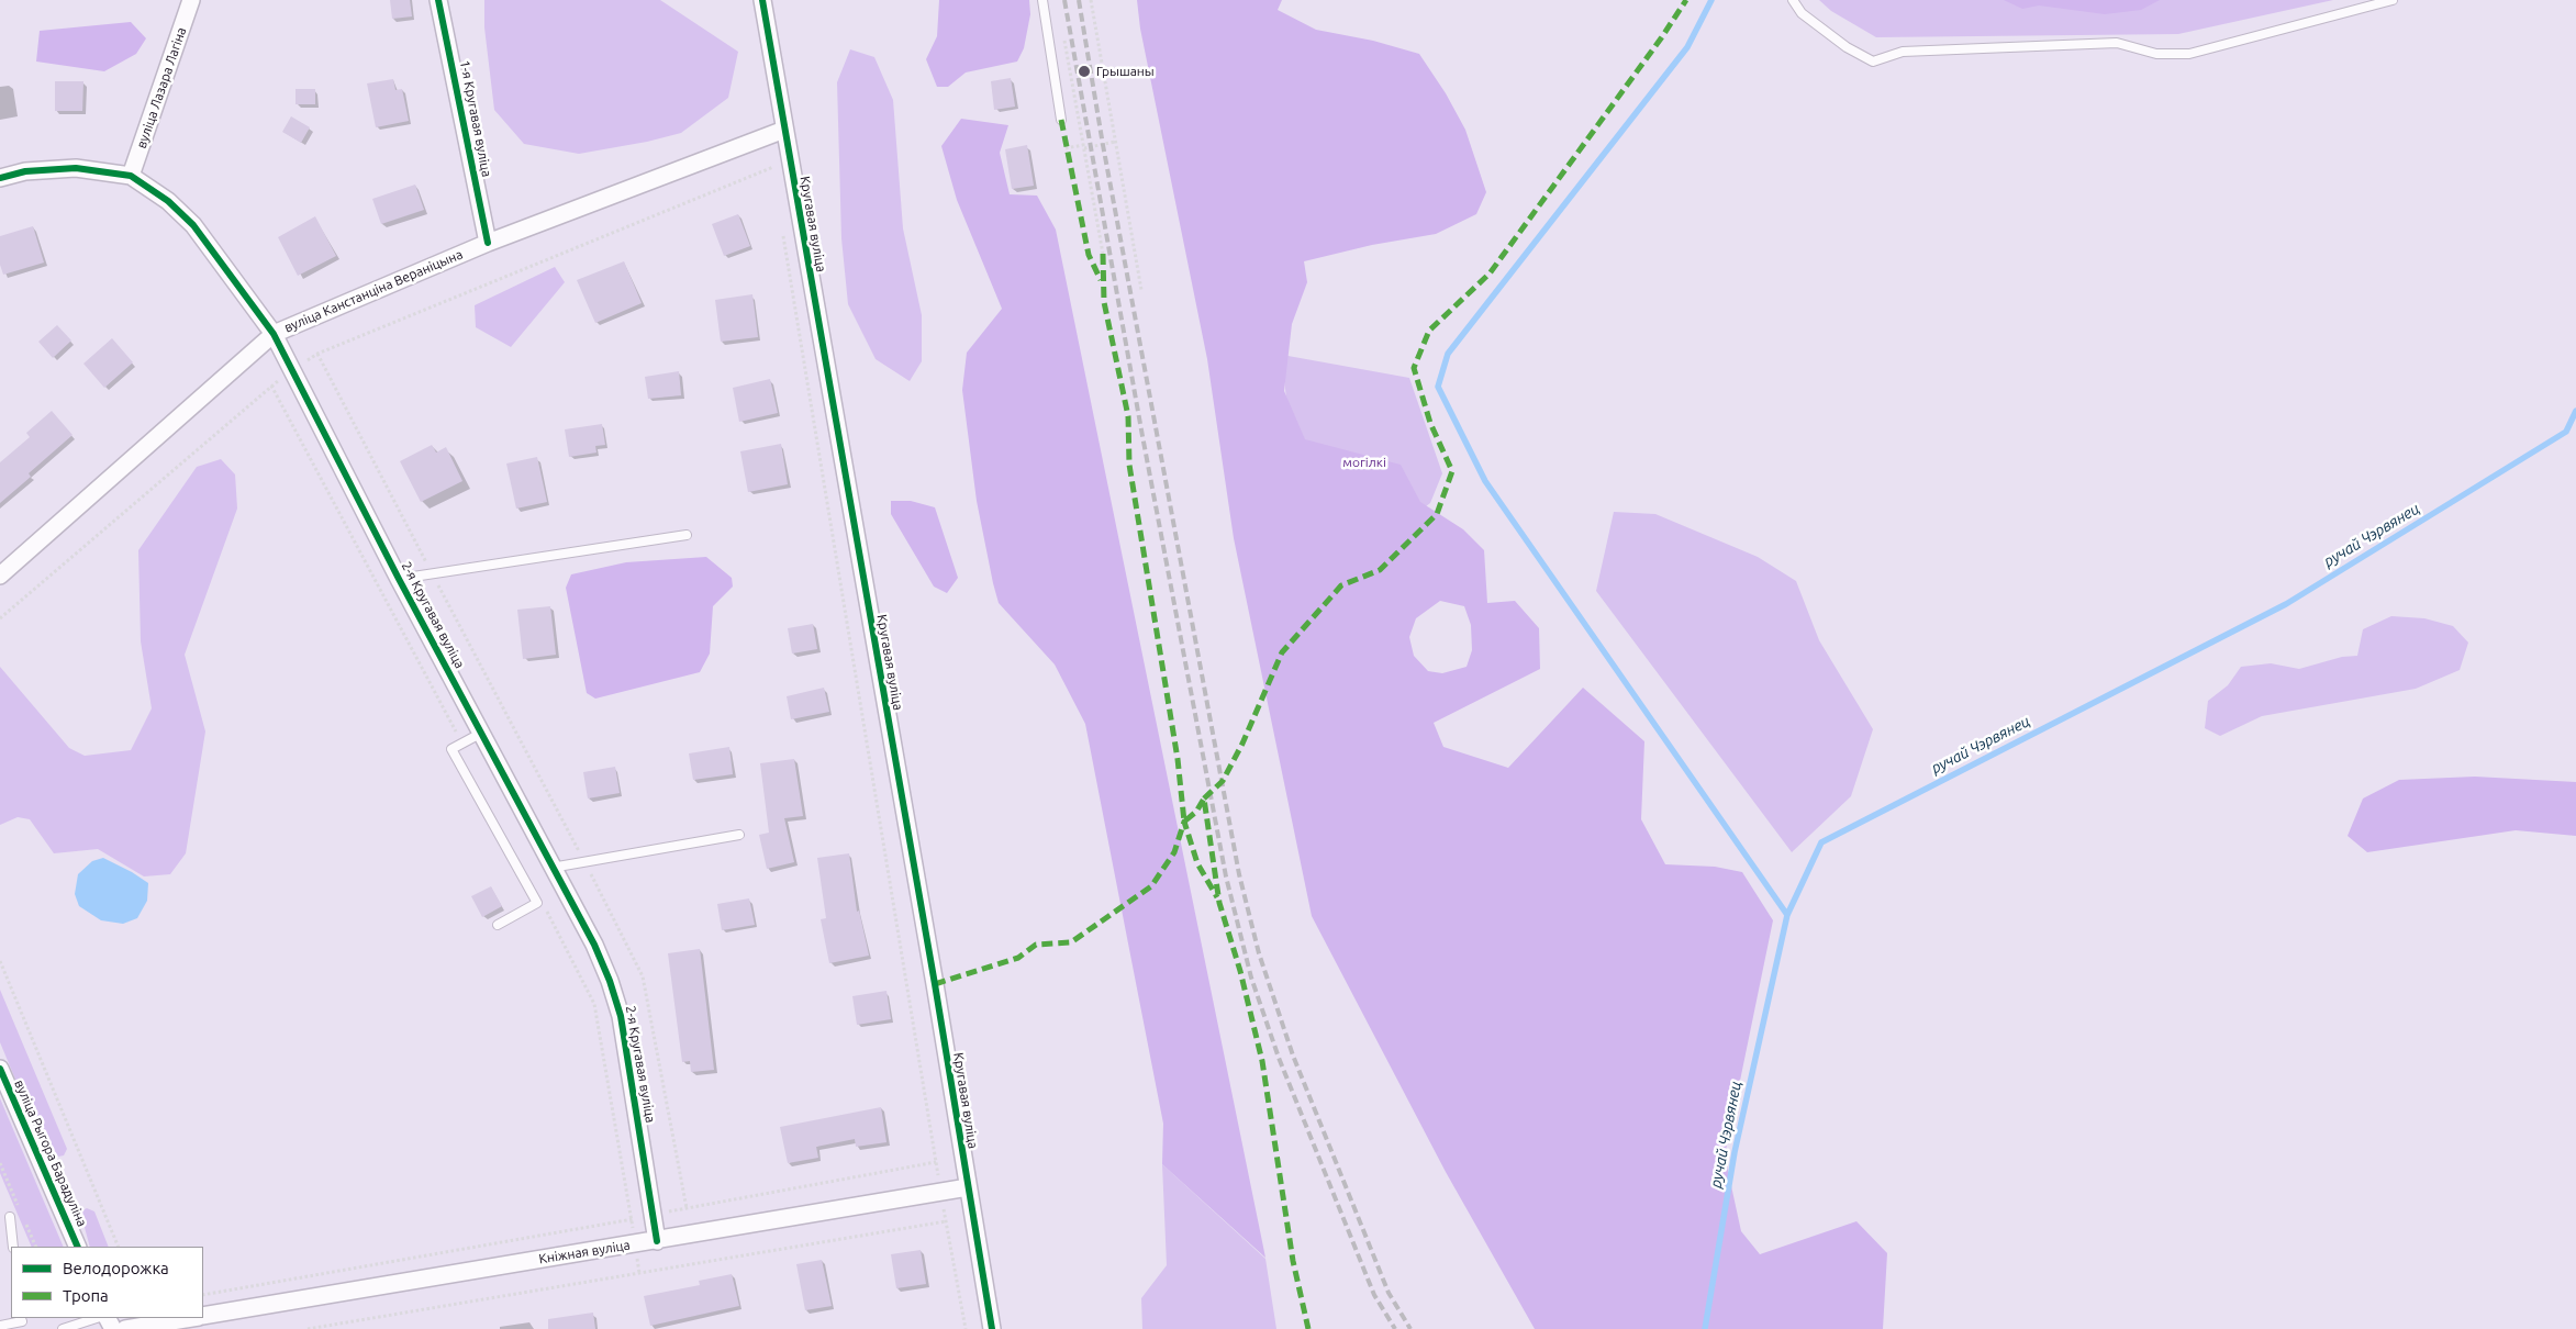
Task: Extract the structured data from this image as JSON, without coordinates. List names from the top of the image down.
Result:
{
  "streets": {
    "street": [
      "вуліца Лазара Лагіна",
      "1-я Кругавая вуліца",
      "Кругавая вуліца",
      "вуліца Канстанціна Вераніцына",
      "2-я Кругавая вуліца",
      "вуліца Рыгора Барадуліна",
      "Кніжная вуліца"
    ]
  },
  "crossings": [
    ["вуліца Лазара Лагіна", "2-я Кругавая вуліца"],
    ["1-я Кругавая вуліца", "вуліца Канстанціна Вераніцына"],
    ["Кругавая вуліца", "вуліца Канстанціна Вераніцына"],
    ["Кругавая вуліца", "Кніжная вуліца"],
    ["вуліца Канстанціна Вераніцына", "2-я Кругавая вуліца"],
    ["2-я Кругавая вуліца", "Кніжная вуліца"]
  ],
  "water": ["ручай Чэрвянец"],
  "parks": ["могілкі"],
  "places": ["Грышаны"],
  "legend": ["Велодорожка", "Тропа"]
}
